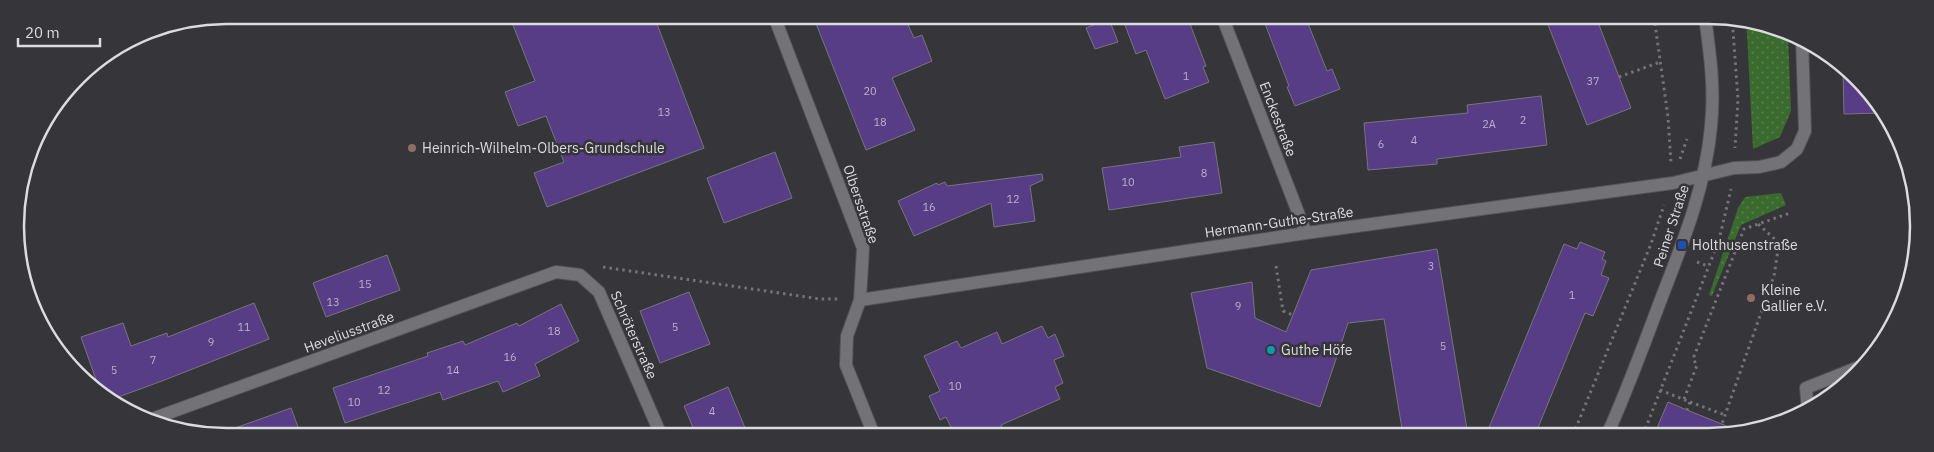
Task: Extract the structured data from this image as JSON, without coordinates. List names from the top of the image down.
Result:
{
  "streets": {
    "street": [
      "Enckestraße",
      "Olbersstraße",
      "Hermann-Guthe-Straße",
      "Peiner Straße",
      "Heveliusstraße",
      "Schröterstraße"
    ]
  },
  "crossings": [
    ["Enckestraße", "Hermann-Guthe-Straße"],
    ["Olbersstraße", "Hermann-Guthe-Straße"],
    ["Hermann-Guthe-Straße", "Peiner Straße"],
    ["Heveliusstraße", "Schröterstraße"]
  ],
  "places": {
    "other": ["Heinrich-Wilhelm-Olbers-Grundschule", "Kleine Gallier e.V.", "Guthe Höfe"],
    "transit": ["Holthusenstraße"]
  },
  "house_numbers": [
    "1",
    "37",
    "20",
    "13",
    "2",
    "18",
    "2A",
    "4",
    "6",
    "8",
    "10",
    "12",
    "16",
    "3",
    "15",
    "1",
    "13",
    "9",
    "11",
    "5",
    "18",
    "9",
    "5",
    "16",
    "7",
    "5",
    "14",
    "10",
    "12",
    "10",
    "4"
  ],
  "scale_bar": "20 m"
}
